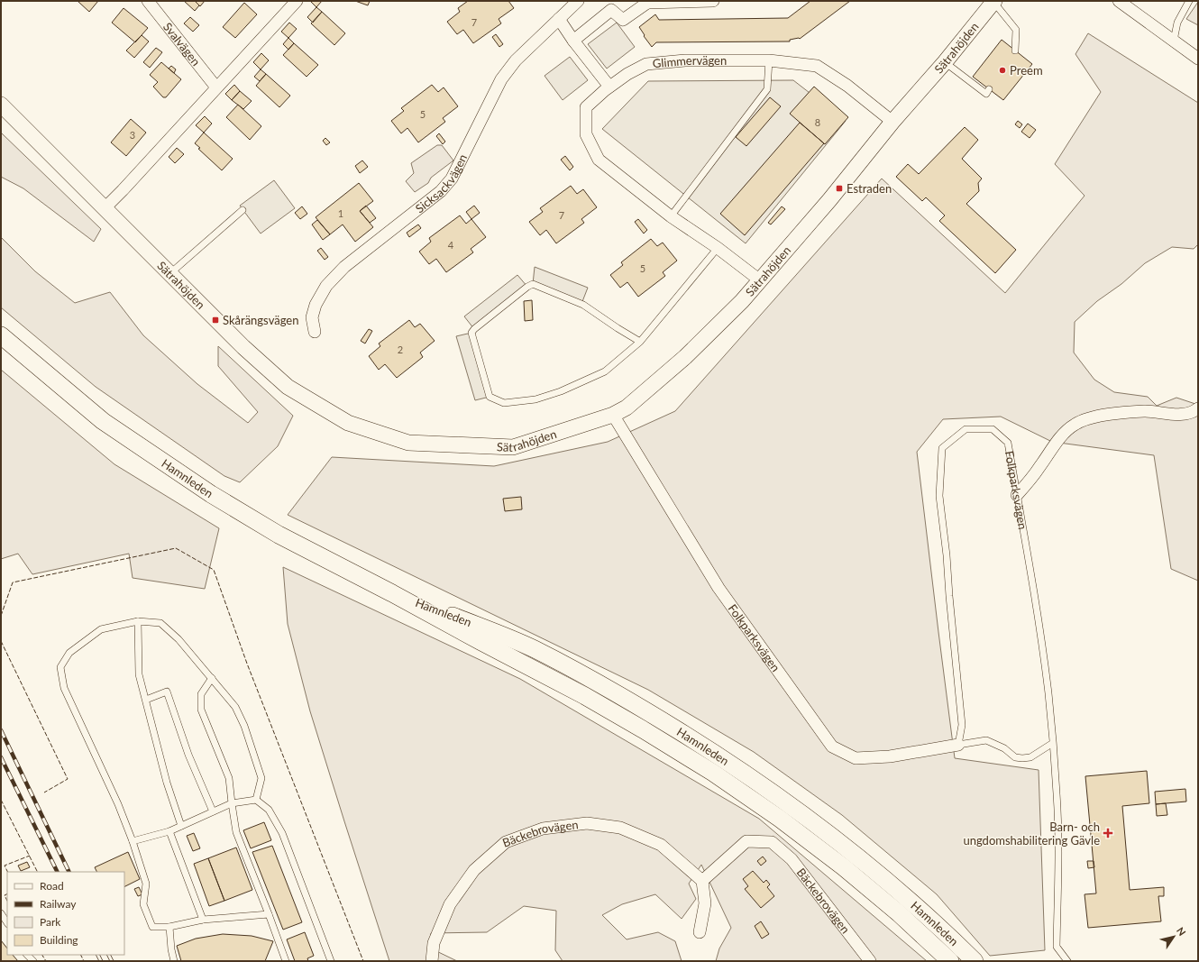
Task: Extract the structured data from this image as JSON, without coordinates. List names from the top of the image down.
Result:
{
  "streets": {
    "main road": ["Hamnleden"],
    "street": [
      "Svalvägen",
      "Sätrahöjden",
      "Glimmervägen",
      "Sicksackvägen",
      "Folkparksvägen",
      "Bäckebrovägen"
    ]
  },
  "crossings": [
    ["Sätrahöjden", "Glimmervägen"],
    ["Sätrahöjden", "Folkparksvägen"]
  ],
  "places": {
    "other": ["Preem"],
    "transit": ["Estraden", "Skårängsvägen"],
    "health": ["Barn- och ungdomshabilitering Gävle"]
  },
  "house_numbers": [
    "7",
    "5",
    "8",
    "3",
    "1",
    "7",
    "4",
    "5",
    "2"
  ],
  "legend": [
    "Road",
    "Railway",
    "Park",
    "Building"
  ],
  "north": "top right"
}
